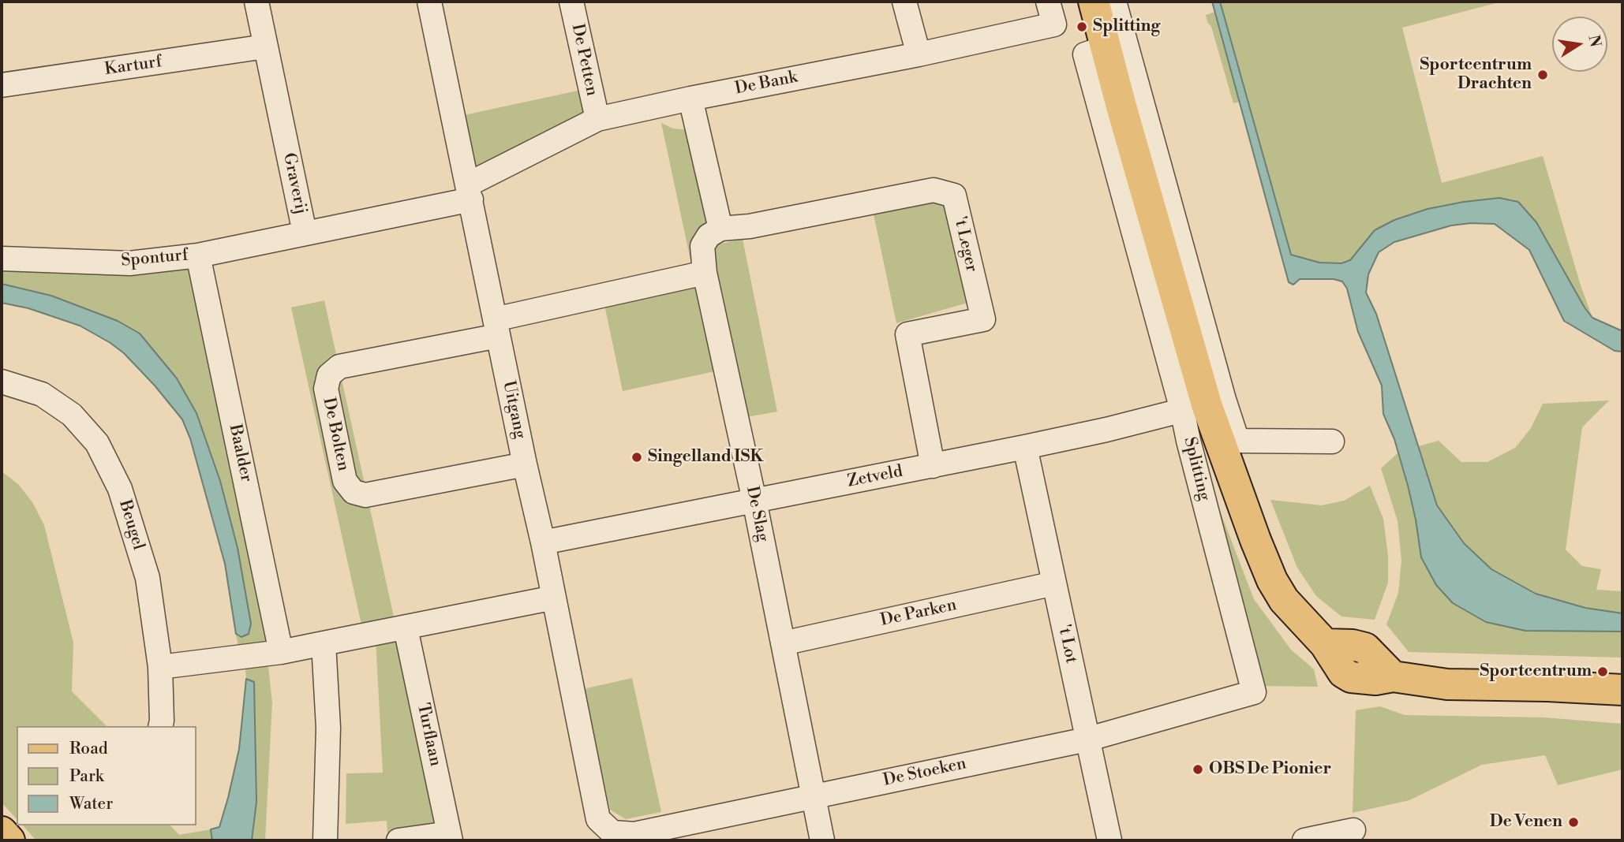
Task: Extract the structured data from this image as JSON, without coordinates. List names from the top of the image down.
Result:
{
  "streets": {
    "main road": ["Splitting"],
    "street": [
      "De Petten",
      "Karturf",
      "De Bank",
      "Graverij",
      "'t Leger",
      "Sponturf",
      "Uitgang",
      "De Bolten",
      "Baalder",
      "Zetveld",
      "De Slag",
      "Beugel",
      "De Parken",
      "'t Lot",
      "Turflaan",
      "De Stoeken"
    ]
  },
  "crossings": [
    ["De Petten", "De Bank"],
    ["Karturf", "Graverij"],
    ["De Bank", "Graverij"],
    ["De Bank", "Uitgang"],
    ["Graverij", "Sponturf"],
    ["Graverij", "Uitgang"],
    ["'t Leger", "Zetveld"],
    ["'t Leger", "De Slag"],
    ["Sponturf", "Baalder"],
    ["Uitgang", "De Bolten"],
    ["Uitgang", "Zetveld"],
    ["Uitgang", "De Stoeken"],
    ["Splitting", "Zetveld"],
    ["Splitting", "De Stoeken"],
    ["Zetveld", "De Slag"],
    ["Zetveld", "'t Lot"],
    ["De Slag", "De Parken"],
    ["De Slag", "De Stoeken"],
    ["De Parken", "'t Lot"],
    ["'t Lot", "De Stoeken"]
  ],
  "places": [
    "Splitting",
    "Sportcentrum Drachten",
    "Singelland ISK",
    "Sportcentrum",
    "OBS De Pionier",
    "De Venen"
  ],
  "legend": ["Road", "Park", "Water"],
  "north": "right"
}
